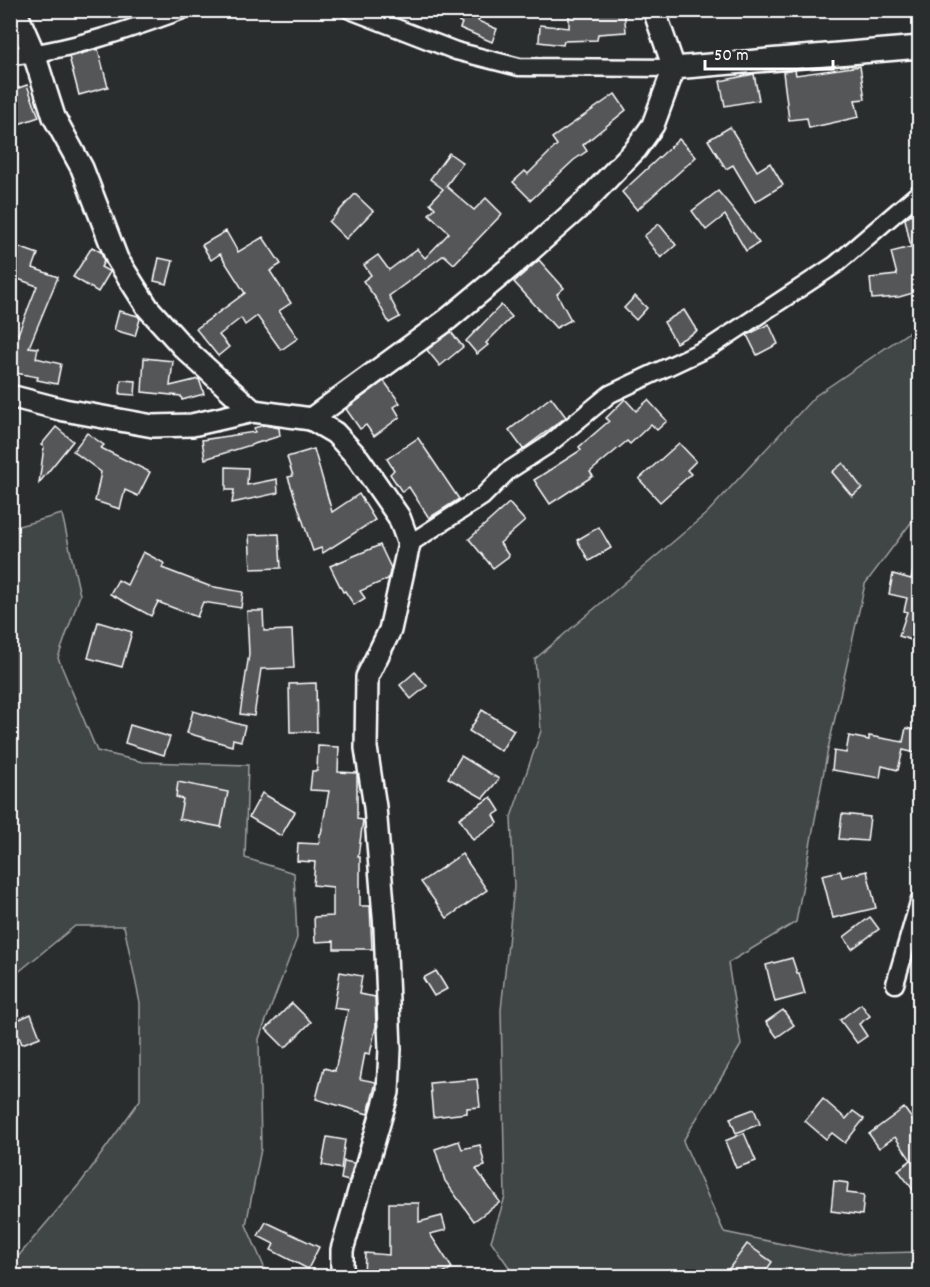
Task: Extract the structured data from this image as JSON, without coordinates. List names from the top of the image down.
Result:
{
  "scale_bar": "50 m"
}
